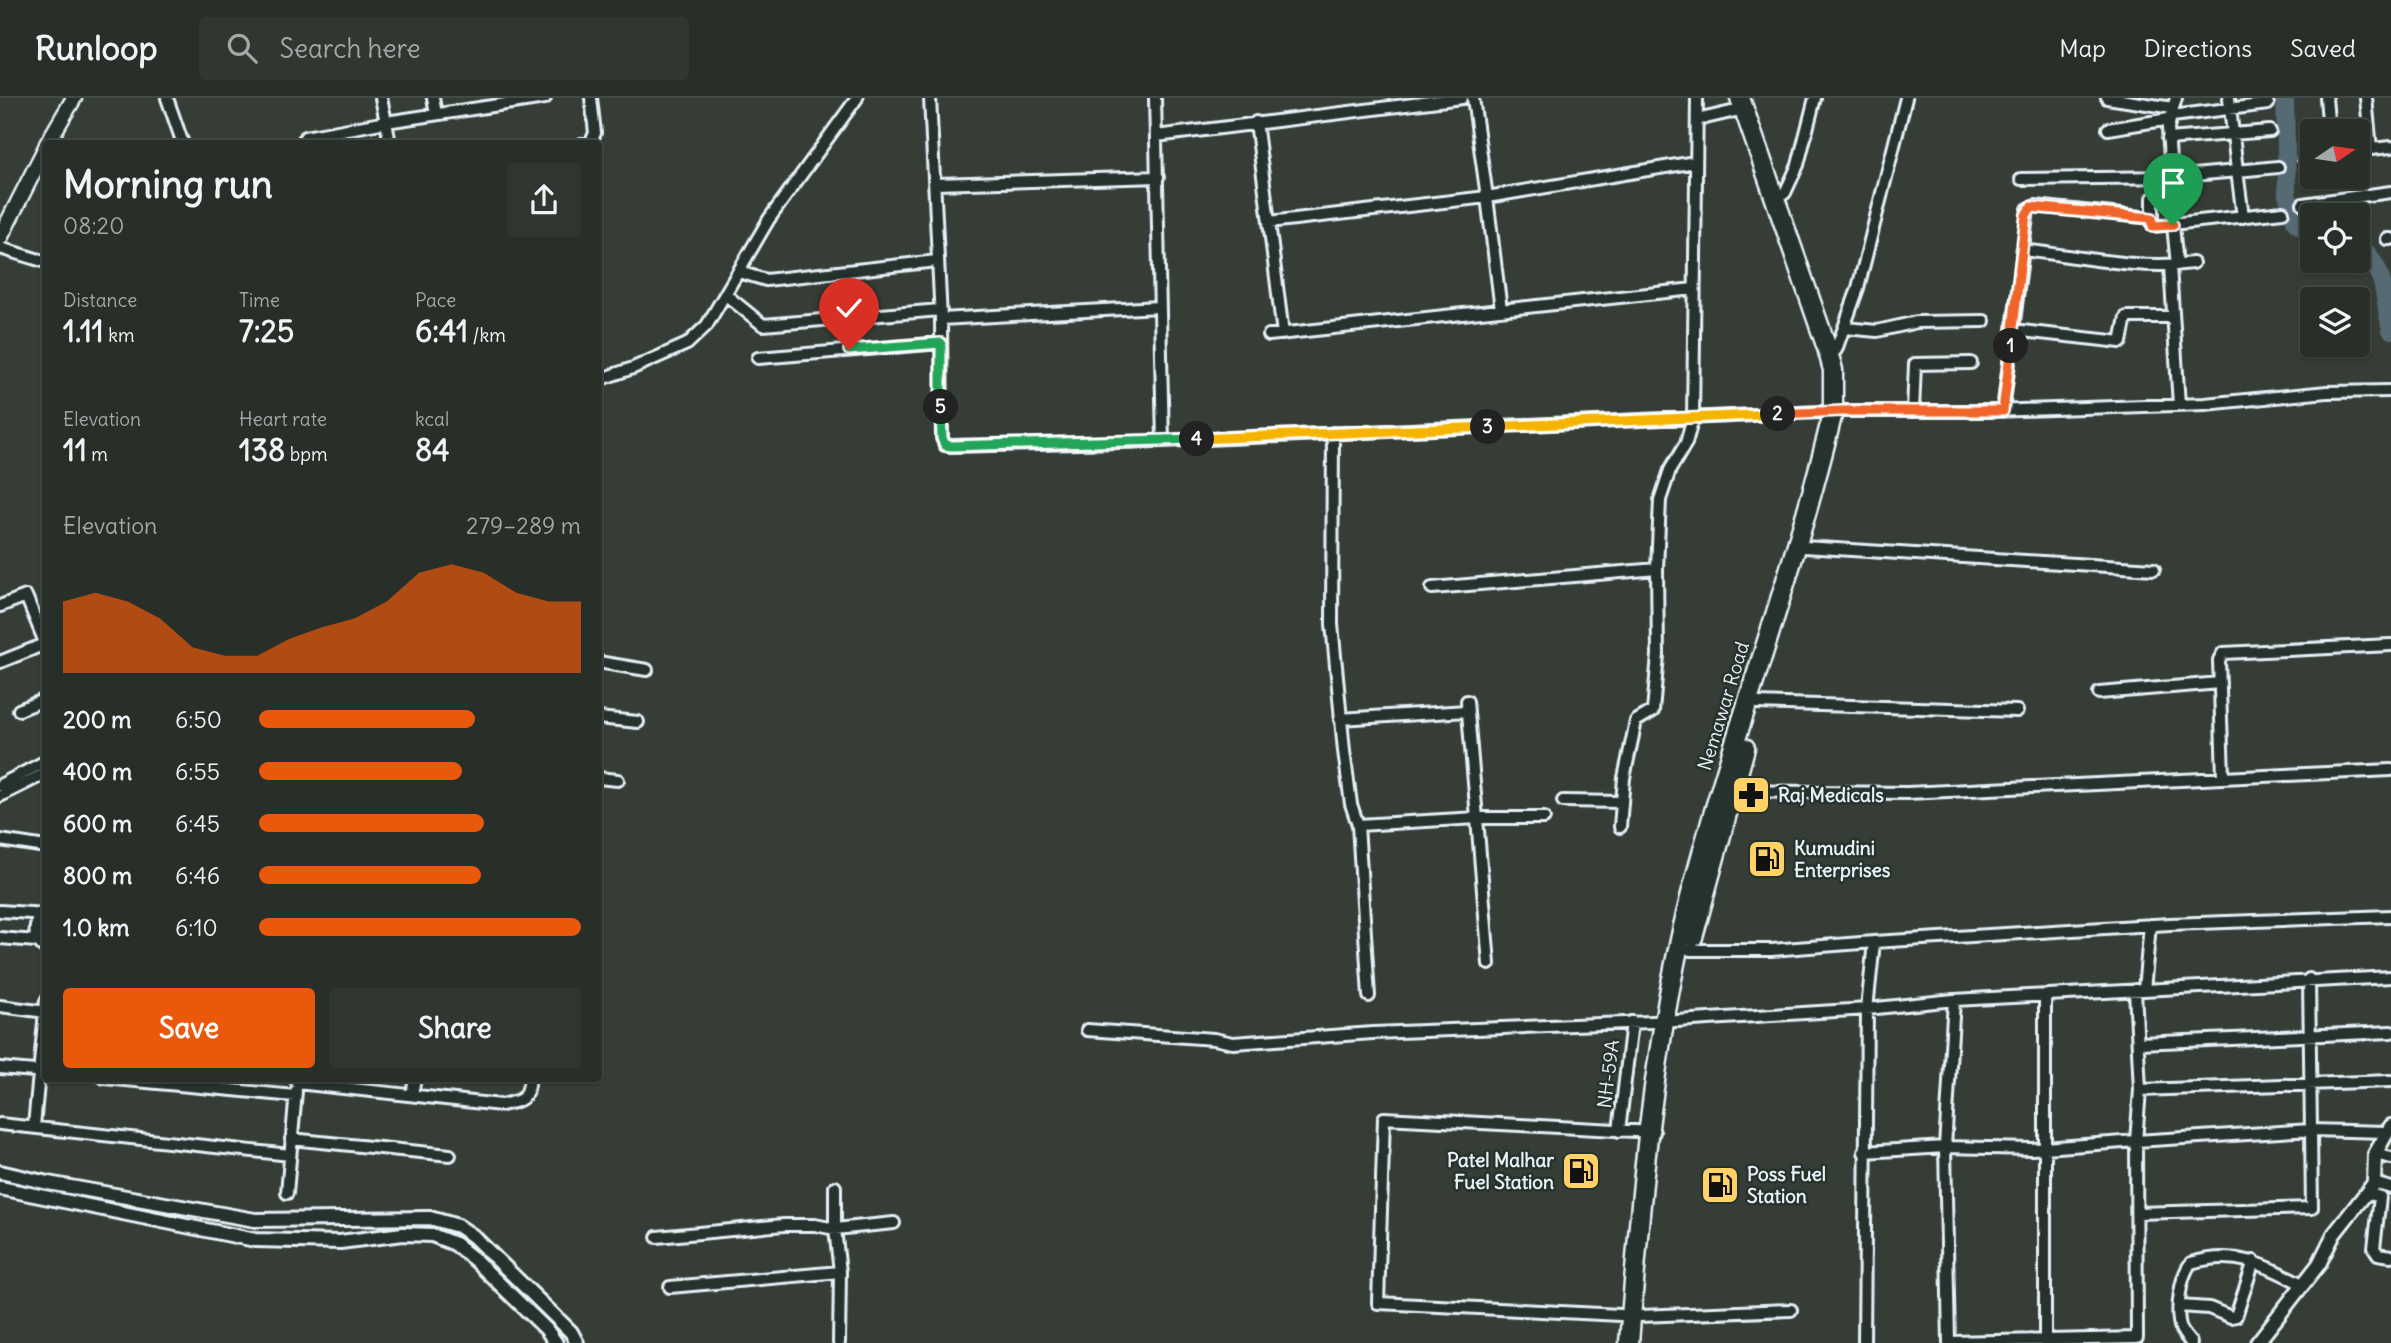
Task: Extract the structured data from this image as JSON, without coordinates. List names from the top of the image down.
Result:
{
  "streets": {
    "highway": ["Nemawar Road"],
    "street": ["NH-59A"]
  },
  "places": {
    "pharmacy": ["Raj Medicals"],
    "fuel station": ["Kumudini Enterprises", "Patel Malhar Fuel Station", "Poss Fuel Station"]
  },
  "north": "right",
  "page": {
    "header": "Runloop",
    "search": "Search here",
    "nav": ["Map", "Directions", "Saved"],
    "heading": ["Morning run", "08:20"],
    "stats": [
      ["Distance", "1.11 km"],
      ["Time", "7:25"],
      ["Pace", "6:41 /km"],
      ["Elevation", "11 m"],
      ["Heart rate", "138 bpm"],
      ["kcal", "84"]
    ],
    "pins": [
      "1",
      "5",
      "2",
      "3",
      "4"
    ],
    "chart": ["Elevation", "279–289 m"],
    "list": [
      {
        "name": "200 m",
        "note": "6:50"
      },
      {
        "name": "400 m",
        "note": "6:55"
      },
      {
        "name": "600 m",
        "note": "6:45"
      },
      {
        "name": "800 m",
        "note": "6:46"
      },
      {
        "name": "1.0 km",
        "note": "6:10"
      }
    ],
    "buttons": ["Save", "Share"]
  }
}
